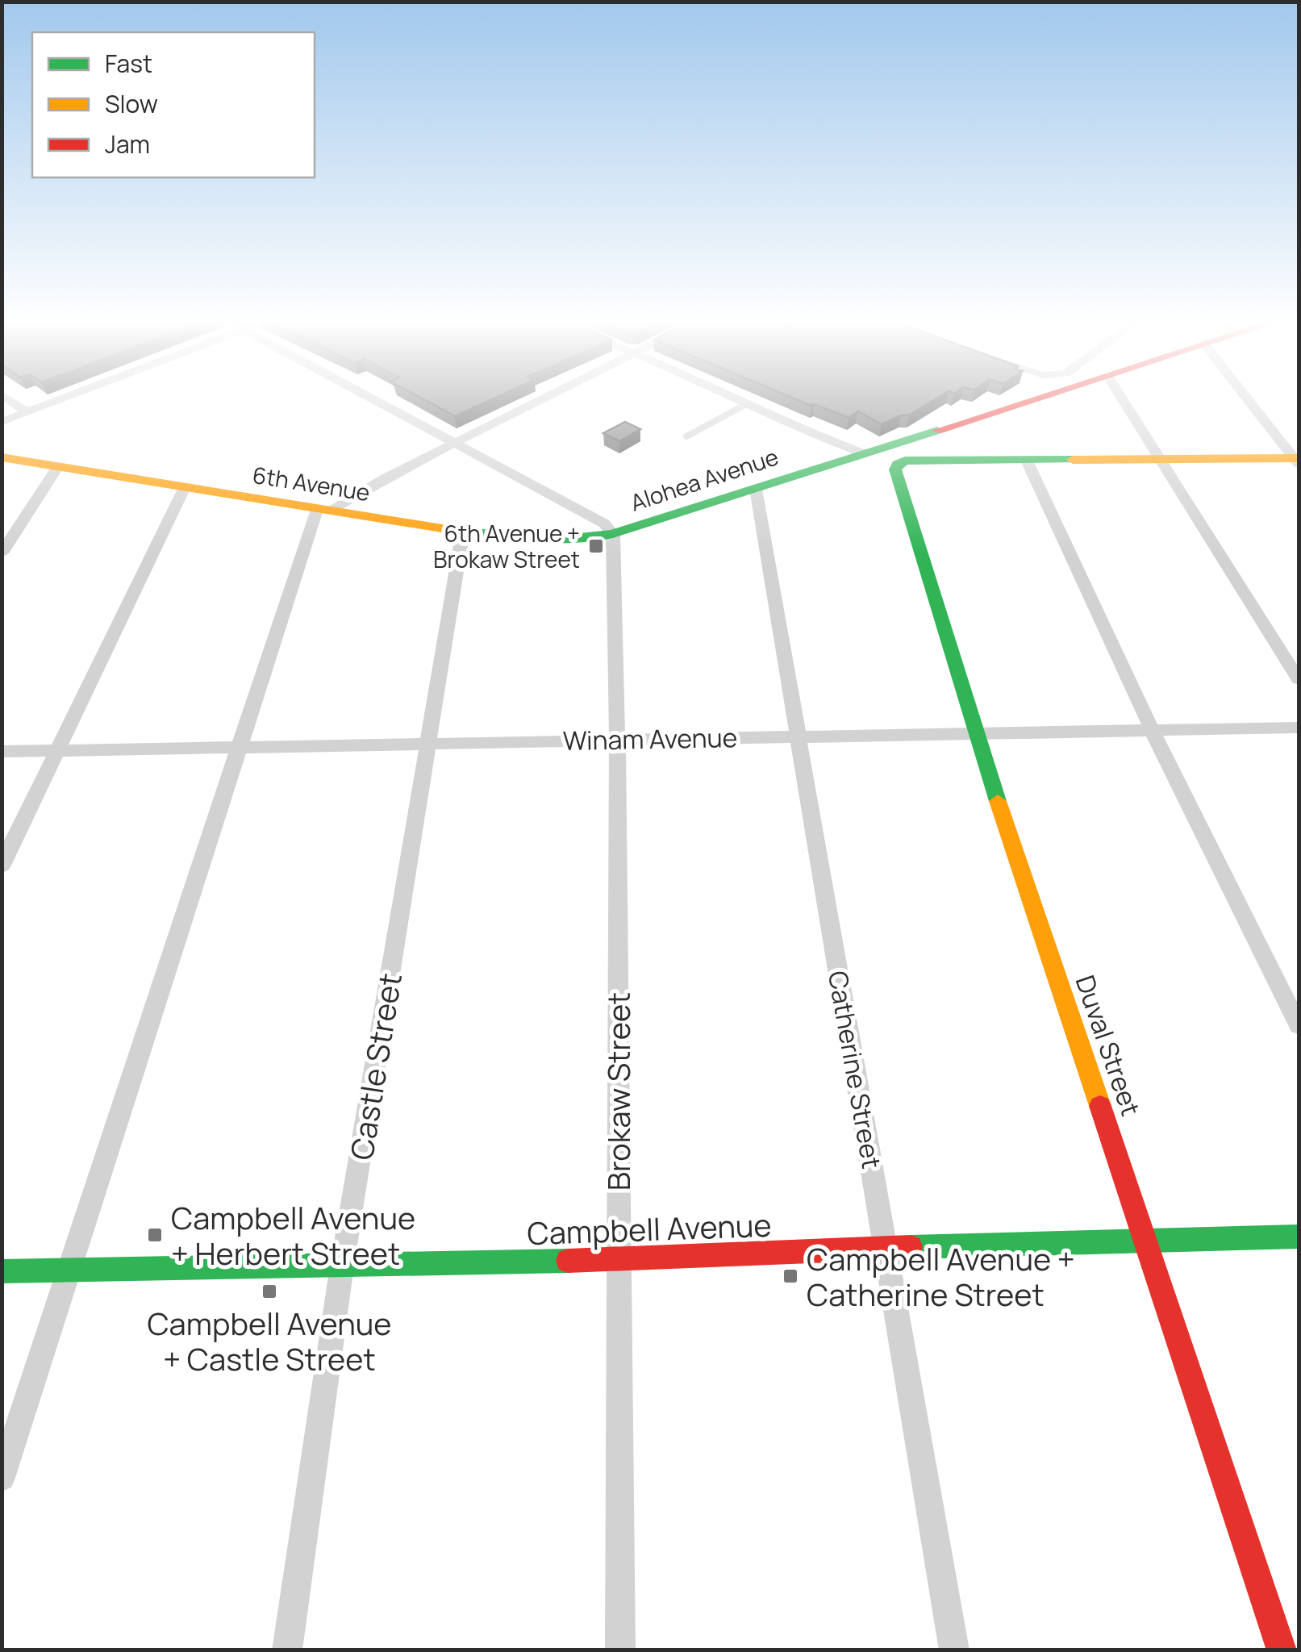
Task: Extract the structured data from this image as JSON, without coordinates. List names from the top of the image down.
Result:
{
  "streets": {
    "street": [
      "Alohea Avenue",
      "6th Avenue",
      "Winam Avenue",
      "Duval Street",
      "Castle Street",
      "Catherine Street",
      "Brokaw Street",
      "Campbell Avenue"
    ]
  },
  "crossings": [
    ["Alohea Avenue", "6th Avenue"],
    ["Alohea Avenue", "Catherine Street"],
    ["Alohea Avenue", "Brokaw Street"],
    ["6th Avenue", "Castle Street"],
    ["6th Avenue", "Brokaw Street"],
    ["Winam Avenue", "Duval Street"],
    ["Winam Avenue", "Castle Street"],
    ["Winam Avenue", "Catherine Street"],
    ["Winam Avenue", "Brokaw Street"],
    ["Duval Street", "Campbell Avenue"],
    ["Castle Street", "Campbell Avenue"],
    ["Catherine Street", "Campbell Avenue"],
    ["Brokaw Street", "Campbell Avenue"]
  ],
  "places": {
    "transit": [
      "6th Avenue + Brokaw Street",
      "Campbell Avenue + Herbert Street",
      "Campbell Avenue + Catherine Street",
      "Campbell Avenue + Castle Street"
    ]
  },
  "legend": ["Fast", "Slow", "Jam"]
}
